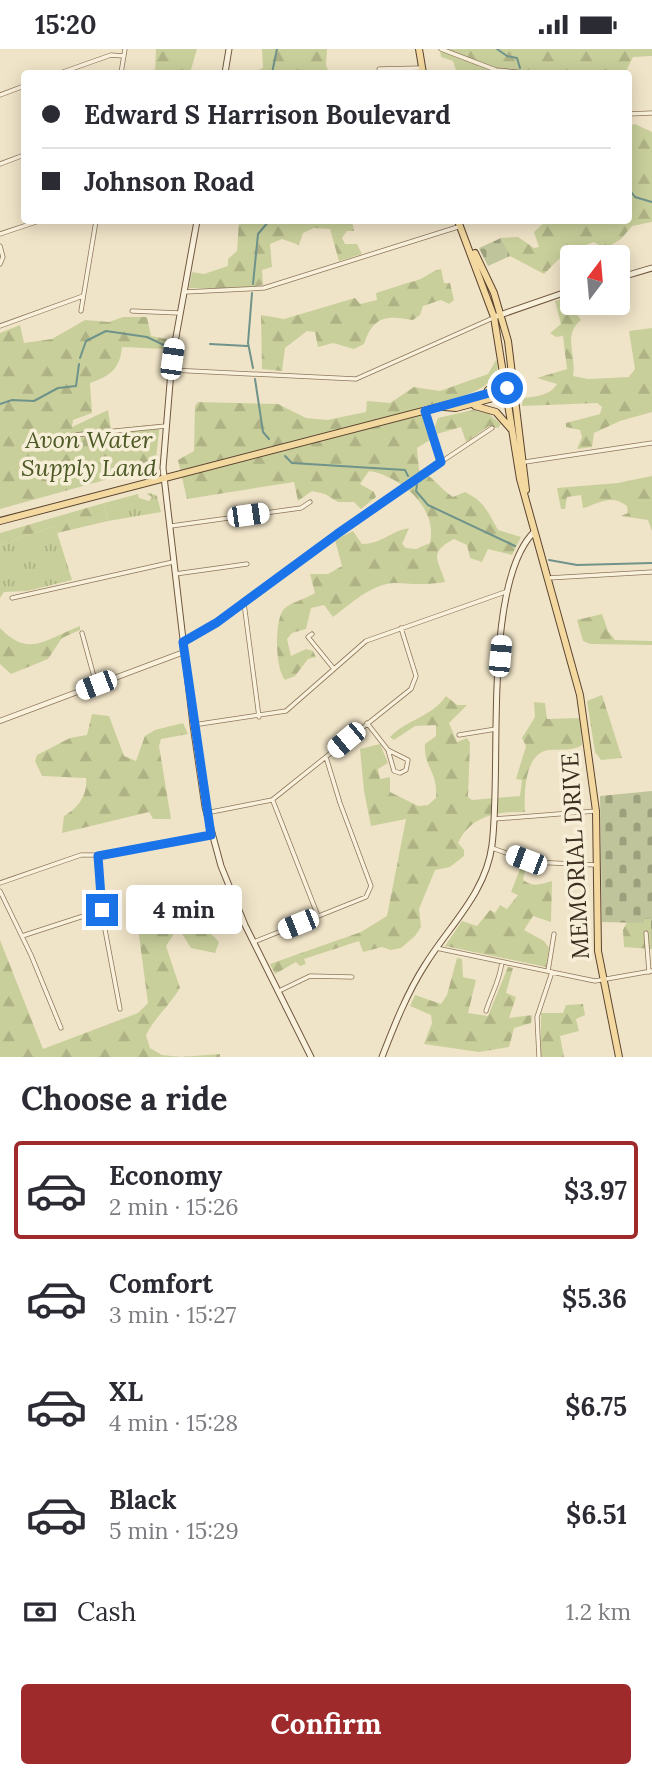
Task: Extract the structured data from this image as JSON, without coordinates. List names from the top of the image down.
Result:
{
  "streets": {
    "main road": ["MEMORIAL DRIVE"]
  },
  "parks": ["Avon Water Supply Land"],
  "north": "top",
  "page": {
    "status": "15:20",
    "banner": ["Edward S Harrison Boulevard", "Johnson Road"],
    "bubble": "4 min",
    "heading": "Choose a ride",
    "list": [
      {
        "name": "Economy",
        "note": "2 min · 15:26",
        "value": "$3.97"
      },
      {
        "name": "Comfort",
        "note": "3 min · 15:27",
        "value": "$5.36"
      },
      {
        "name": "XL",
        "note": "4 min · 15:28",
        "value": "$6.75"
      },
      {
        "name": "Black",
        "note": "5 min · 15:29",
        "value": "$6.51"
      }
    ],
    "pay": ["Cash", "1.2 km"],
    "buttons": "Confirm"
  }
}
